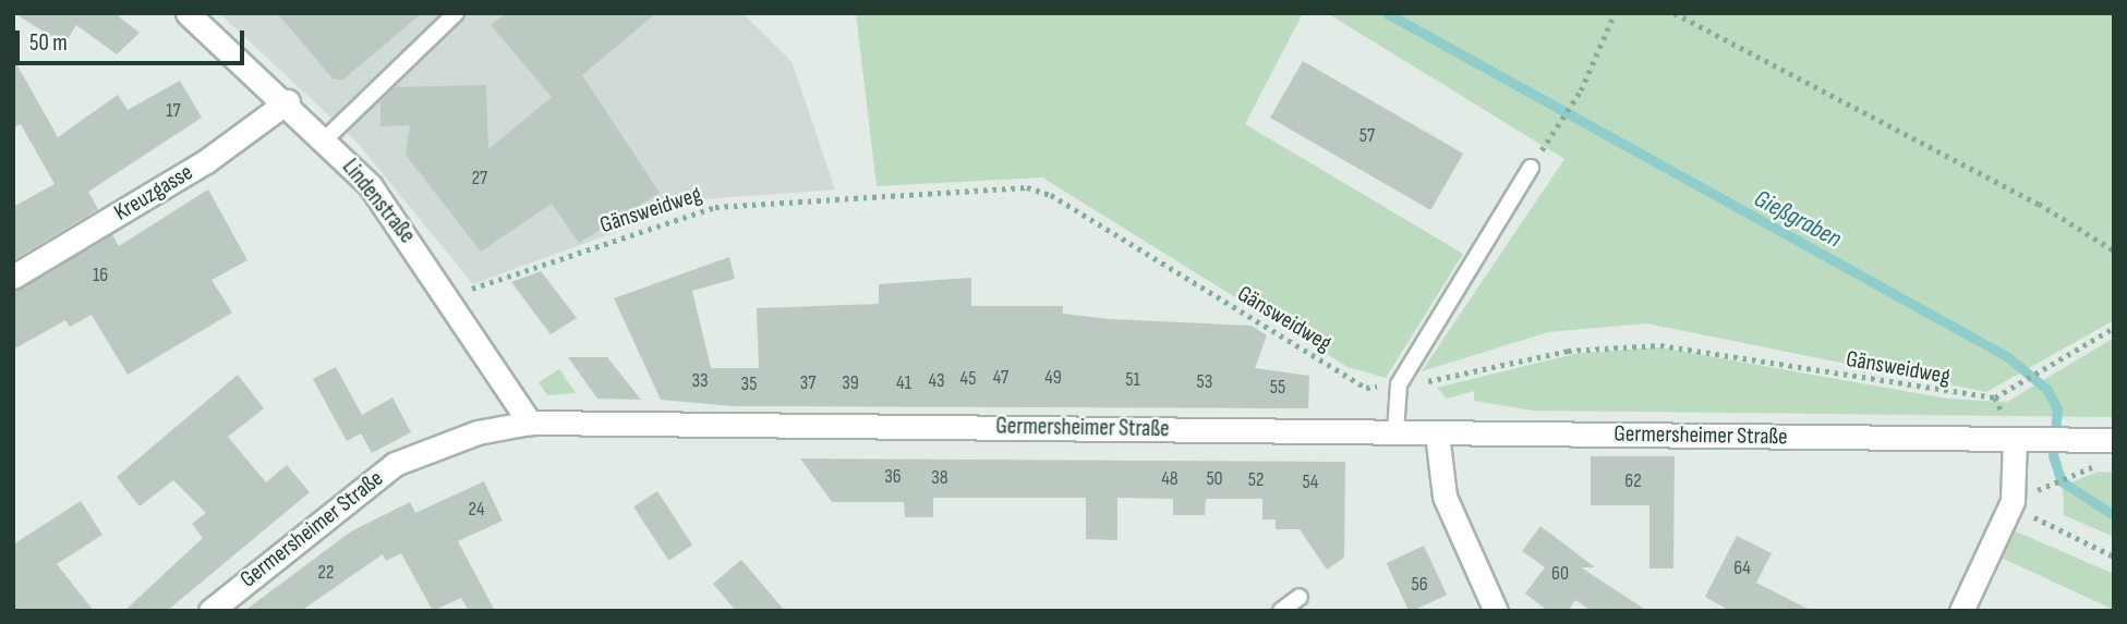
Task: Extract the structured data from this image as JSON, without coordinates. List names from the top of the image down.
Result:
{
  "streets": {
    "street": ["Kreuzgasse", "Lindenstraße", "Germersheimer Straße"],
    "path": ["Gänsweidweg"]
  },
  "crossings": [
    ["Kreuzgasse", "Lindenstraße"],
    ["Lindenstraße", "Gänsweidweg"],
    ["Lindenstraße", "Germersheimer Straße"]
  ],
  "water": ["Gießgraben"],
  "house_numbers": [
    "17",
    "57",
    "27",
    "16",
    "47",
    "49",
    "45",
    "51",
    "33",
    "43",
    "53",
    "37",
    "39",
    "41",
    "35",
    "55",
    "36",
    "38",
    "48",
    "50",
    "52",
    "62",
    "54",
    "24",
    "64",
    "22",
    "60",
    "56"
  ],
  "scale_bar": "50 m"
}
